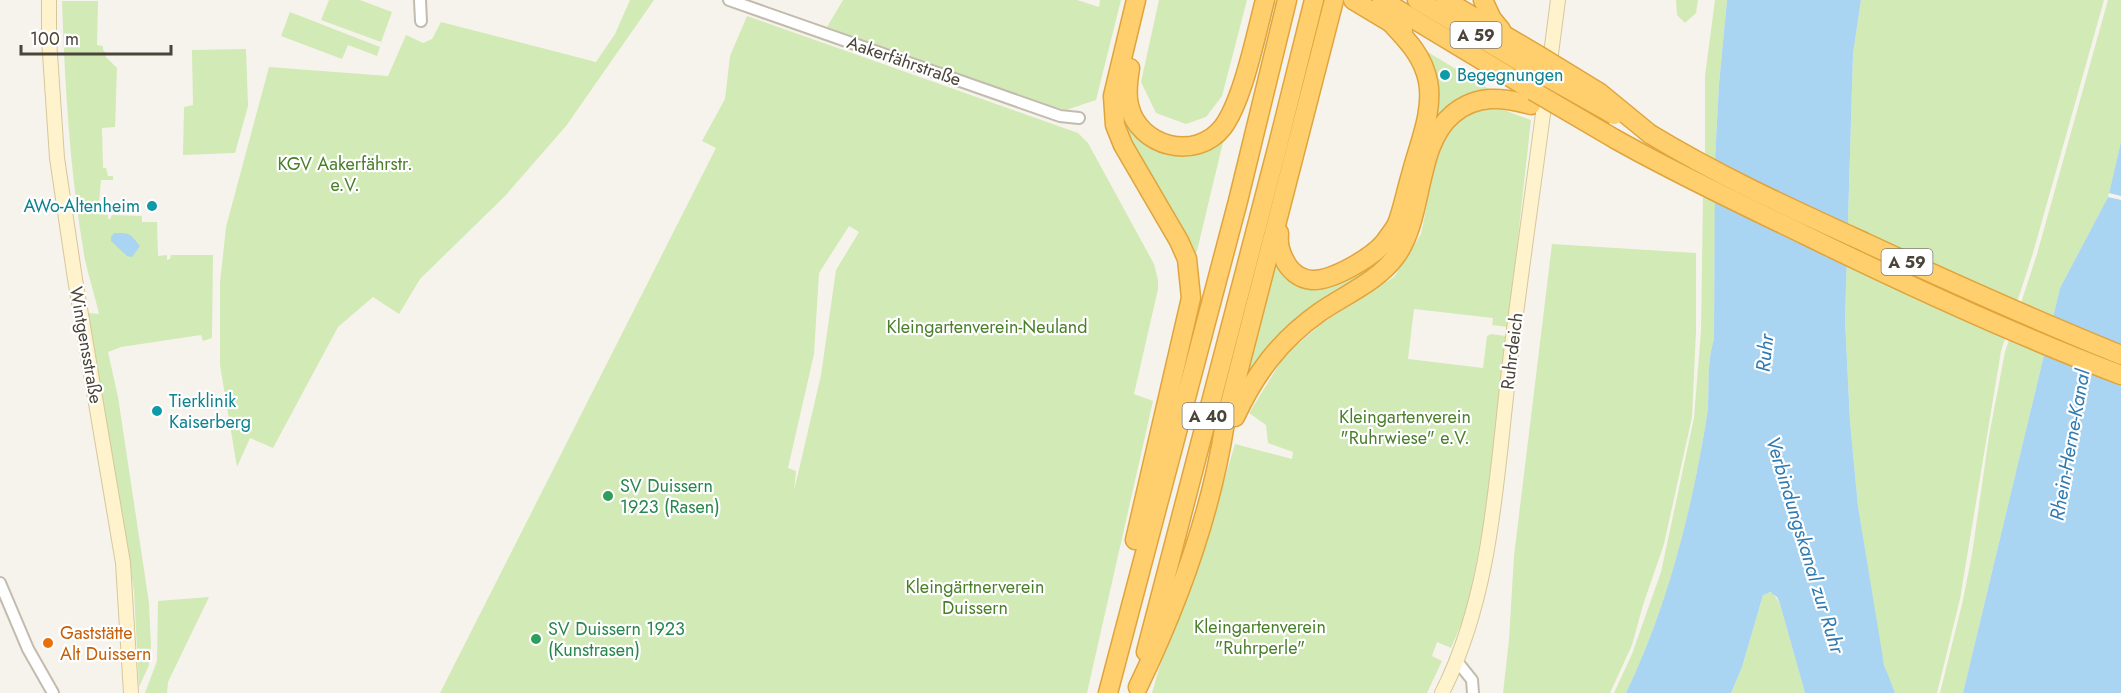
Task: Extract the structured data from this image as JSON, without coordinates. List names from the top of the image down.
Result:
{
  "streets": {
    "highway": ["A 59", "A 40"],
    "main road": ["Wintgensstraße", "Ruhrdeich"],
    "street": ["Aakerfährstraße"]
  },
  "water": ["Ruhr", "Rhein-Herne-Kanal", "Verbindungskanal zur Ruhr"],
  "parks": [
    "KGV Aakerfährstr. e.V.",
    "Kleingartenverein-Neuland",
    "Kleingartenverein \"Ruhrwiese\" e.V.",
    "Kleingärtnerverein Duissern",
    "Kleingartenverein \"Ruhrperle\""
  ],
  "places": [
    "Begegnungen",
    "AWo-Altenheim",
    "Tierklinik Kaiserberg",
    "SV Duissern 1923 (Rasen)",
    "SV Duissern 1923 (Kunstrasen)",
    "Gaststätte Alt Duissern"
  ],
  "scale_bar": "100 m"
}
